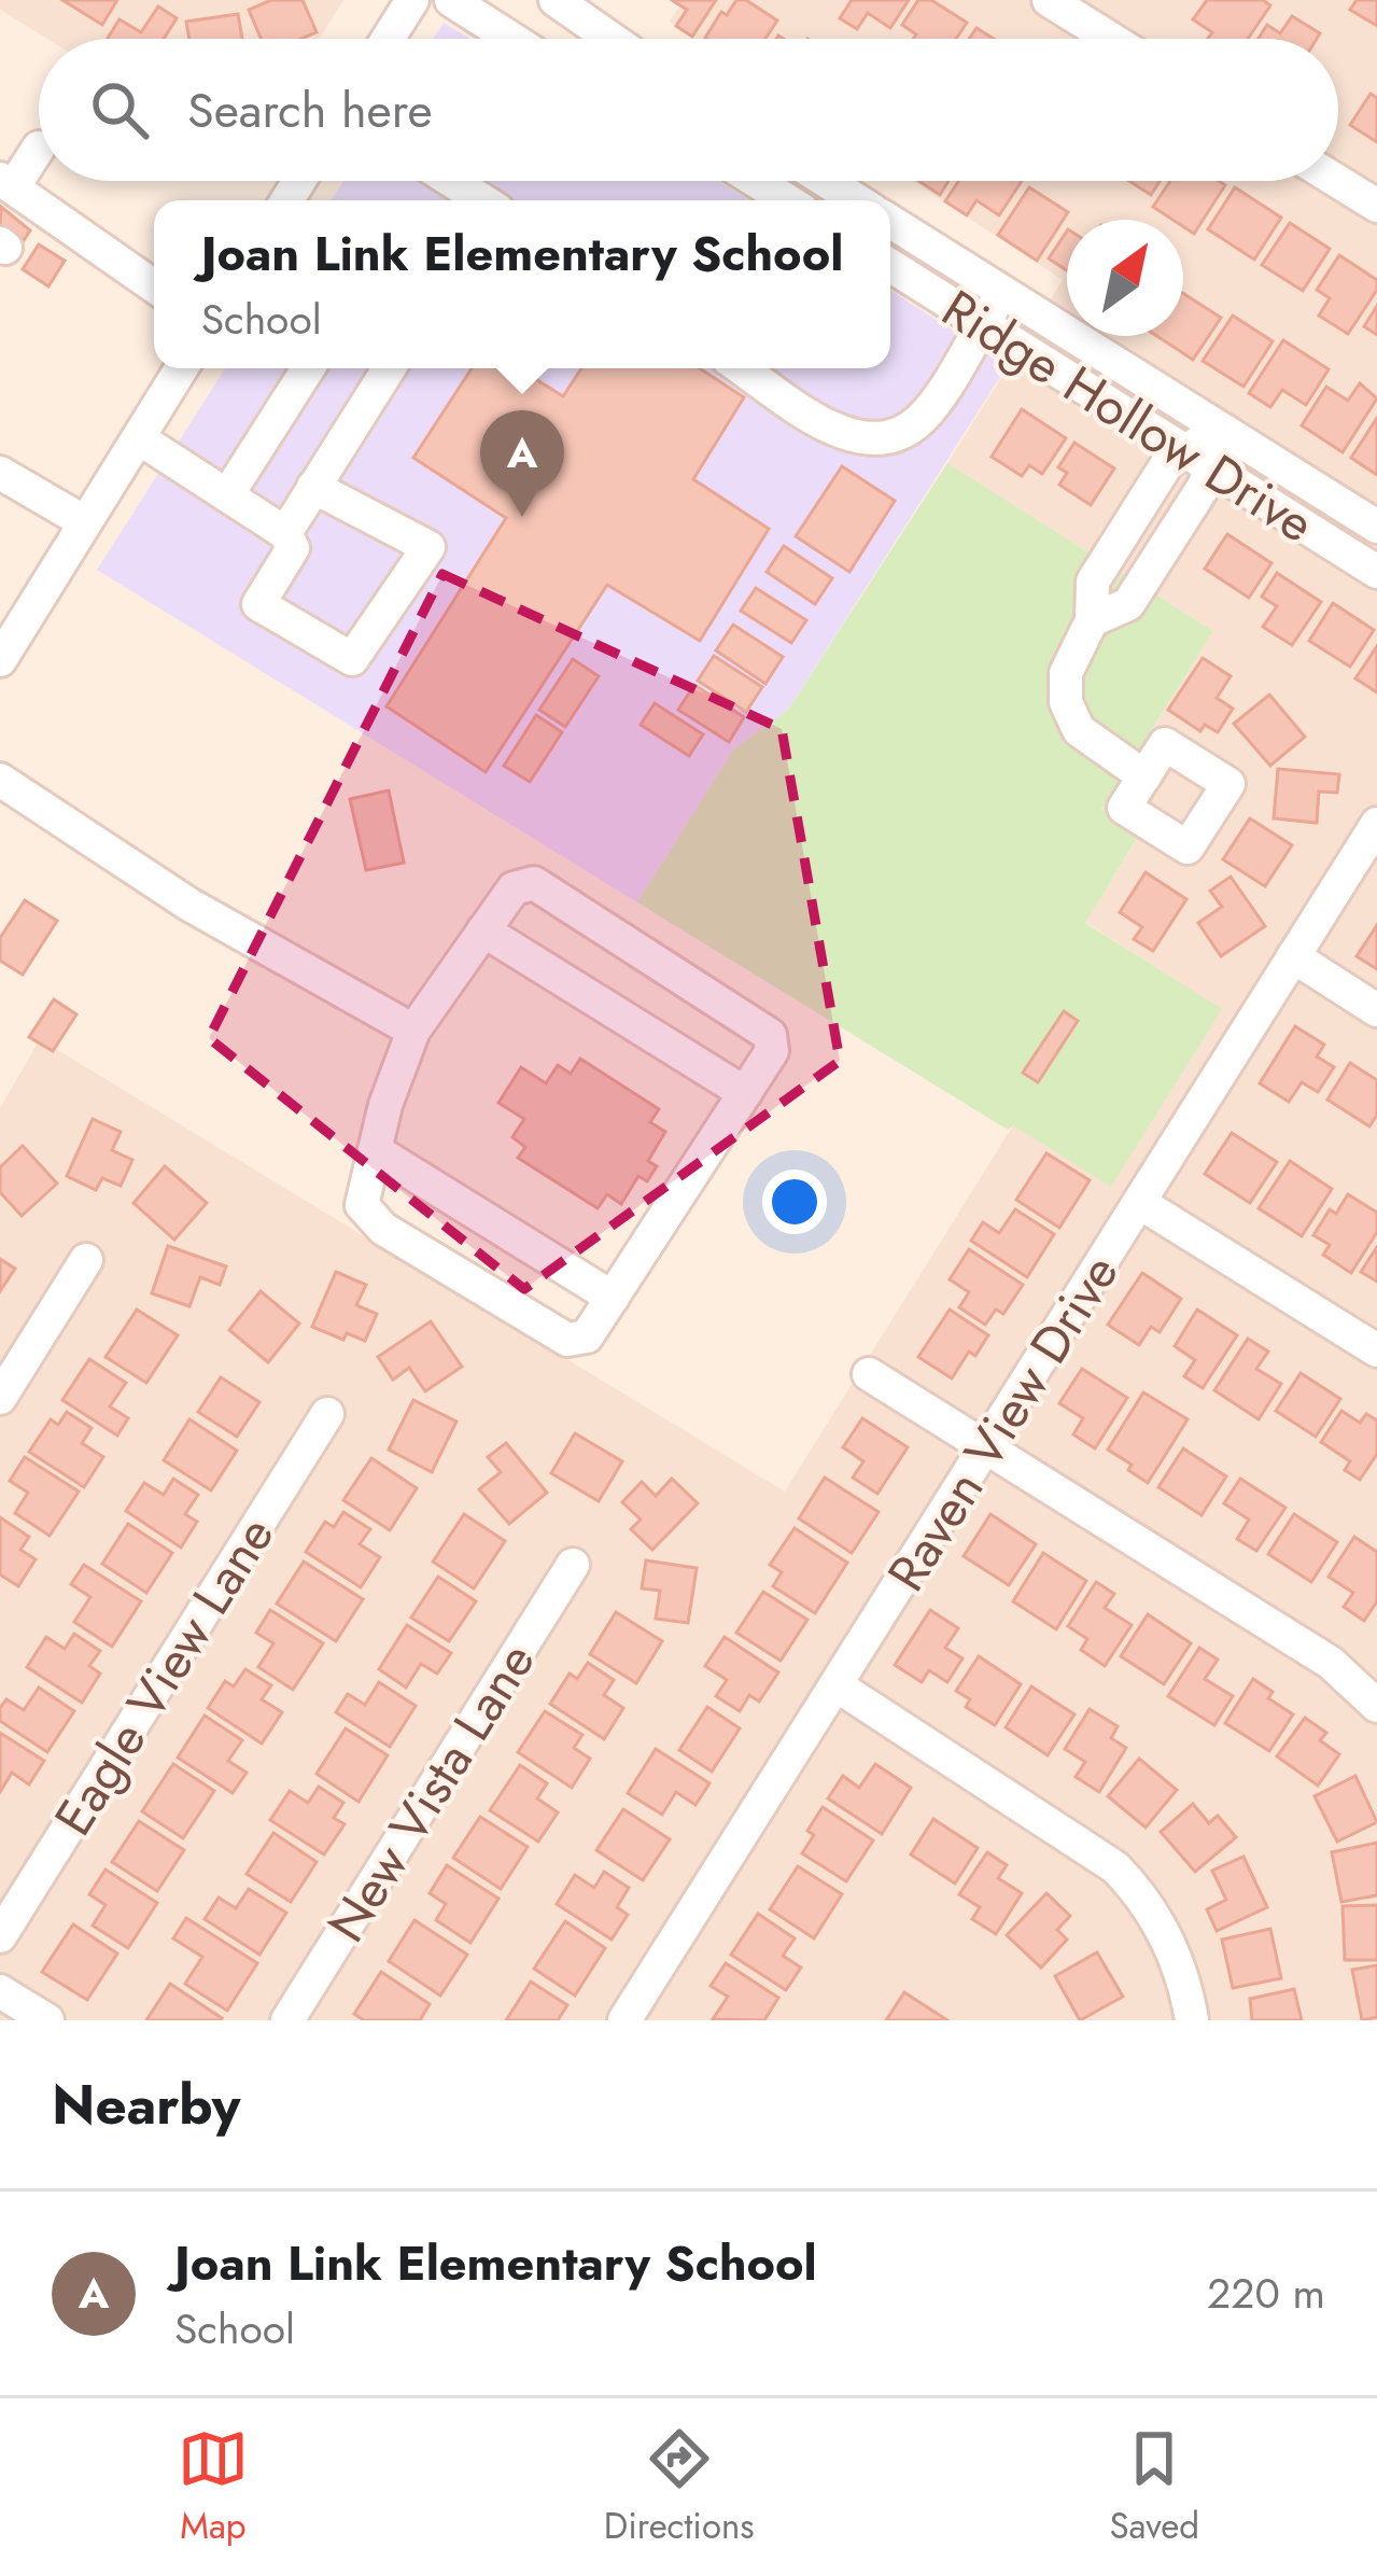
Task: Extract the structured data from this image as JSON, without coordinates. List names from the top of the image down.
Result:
{
  "streets": {
    "street": [
      "Ridge Hollow Drive",
      "Raven View Drive",
      "Eagle View Lane",
      "New Vista Lane"
    ]
  },
  "north": "top right",
  "page": {
    "search": "Search here",
    "popup": ["Joan Link Elementary School", "School"],
    "pins": "A",
    "heading": "Nearby",
    "list": [
      {
        "mark": "A",
        "name": "Joan Link Elementary School",
        "note": "School",
        "value": "220 m"
      }
    ],
    "nav": ["Map", "Directions", "Saved"]
  }
}
